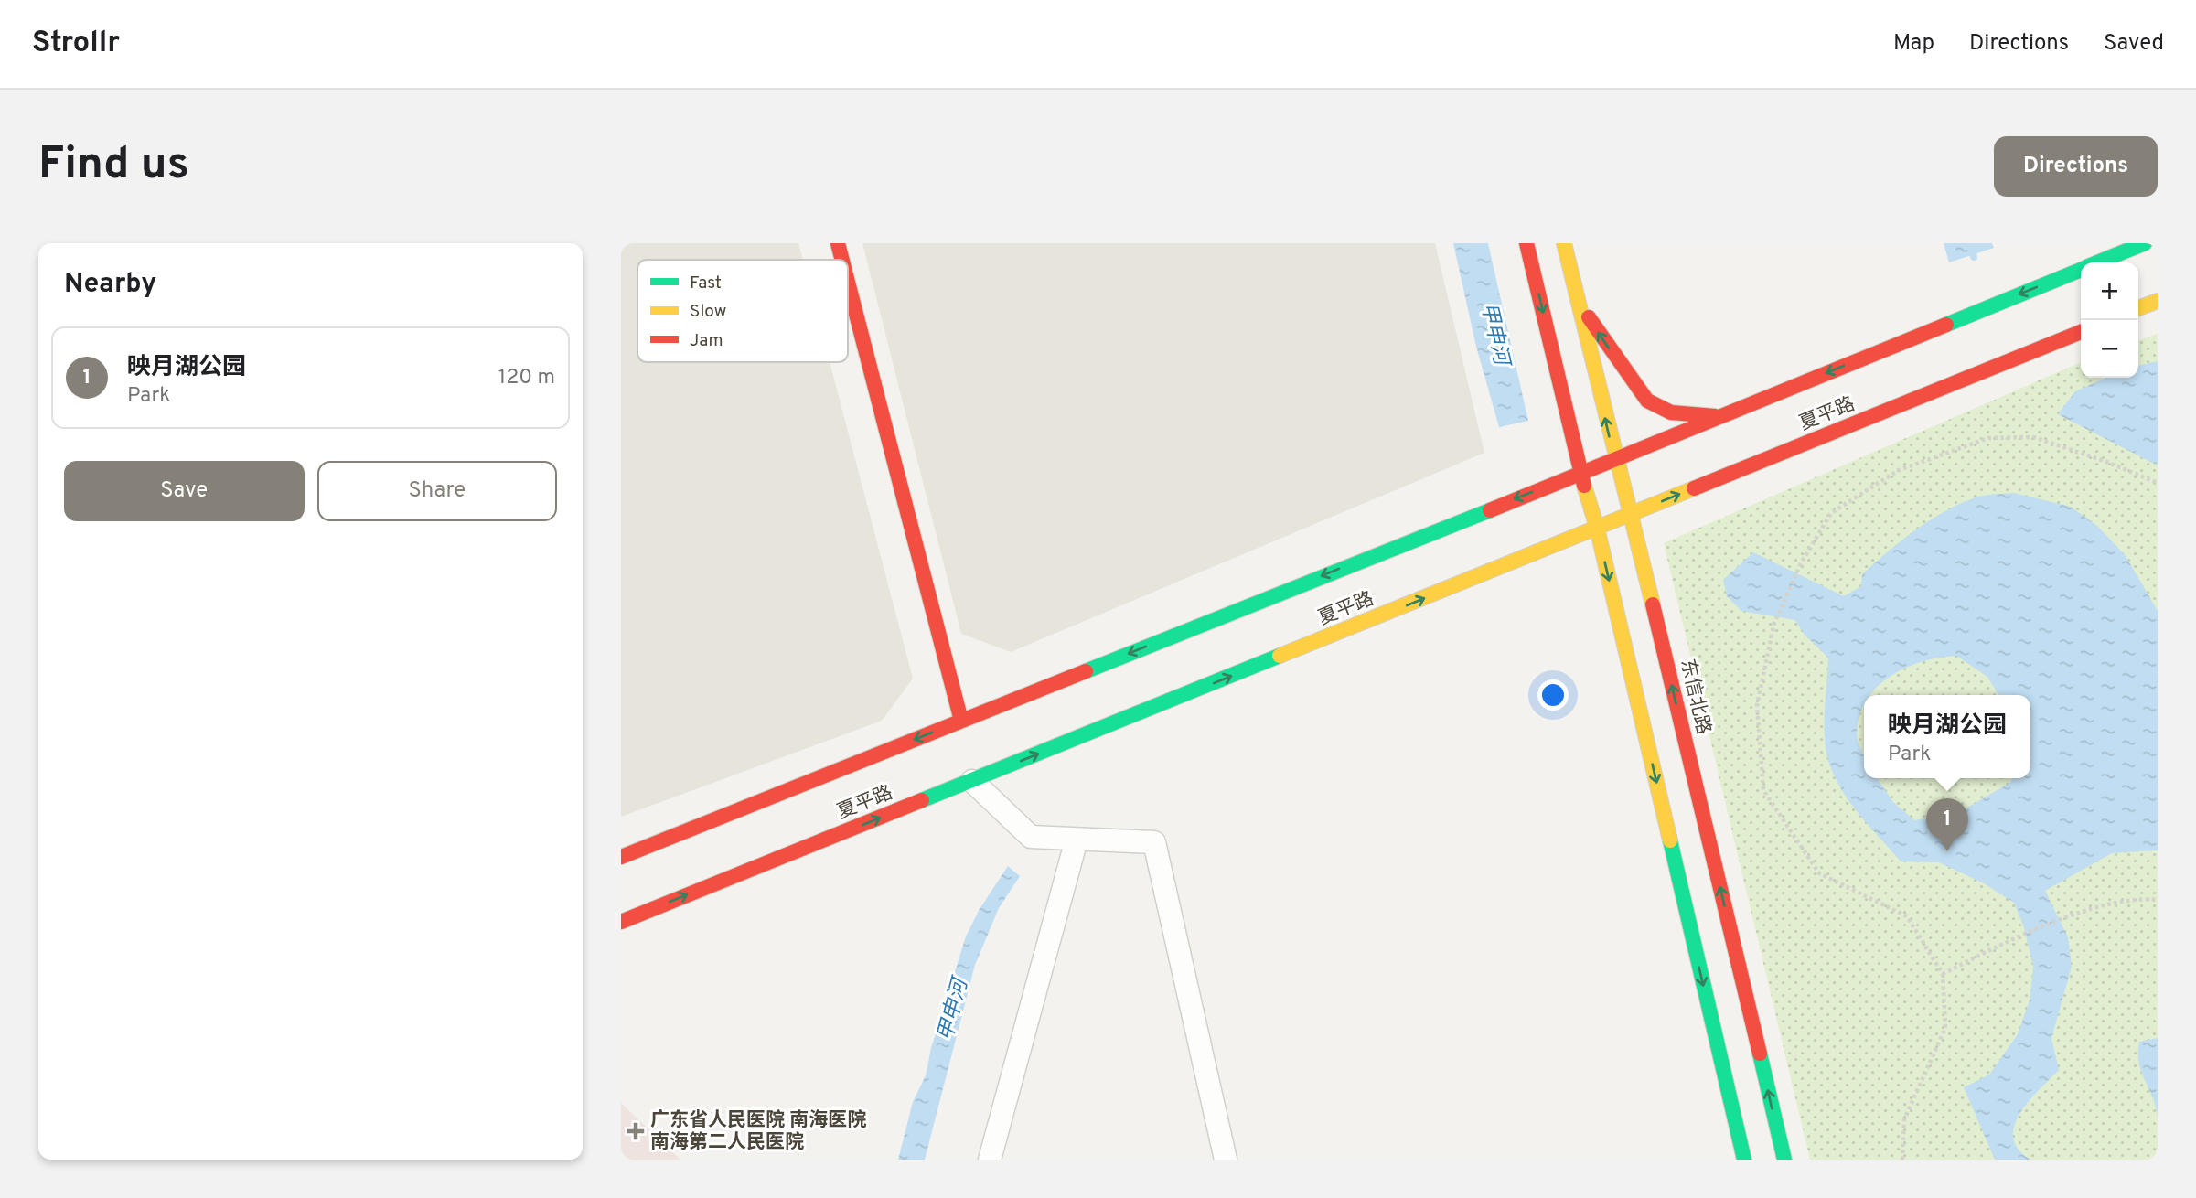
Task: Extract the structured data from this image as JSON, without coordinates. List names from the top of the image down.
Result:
{
  "streets": {
    "main road": ["夏平路", "东信北路"]
  },
  "crossings": [
    ["夏平路", "东信北路"]
  ],
  "water": ["甲申河"],
  "places": {
    "health": ["广东省人民医院 南海医院 南海第二人民医院"]
  },
  "legend": ["Fast", "Slow", "Jam"],
  "page": {
    "header": "Strollr",
    "nav": ["Map", "Directions", "Saved"],
    "buttons": [
      "Directions",
      ["Save", "Share"]
    ],
    "title": "Find us",
    "heading": "Nearby",
    "map_buttons": ["+", "−"],
    "list": [
      {
        "mark": "1",
        "name": "映月湖公园",
        "note": "Park",
        "value": "120 m"
      }
    ],
    "popup": ["映月湖公园", "Park"],
    "pins": "1"
  }
}
